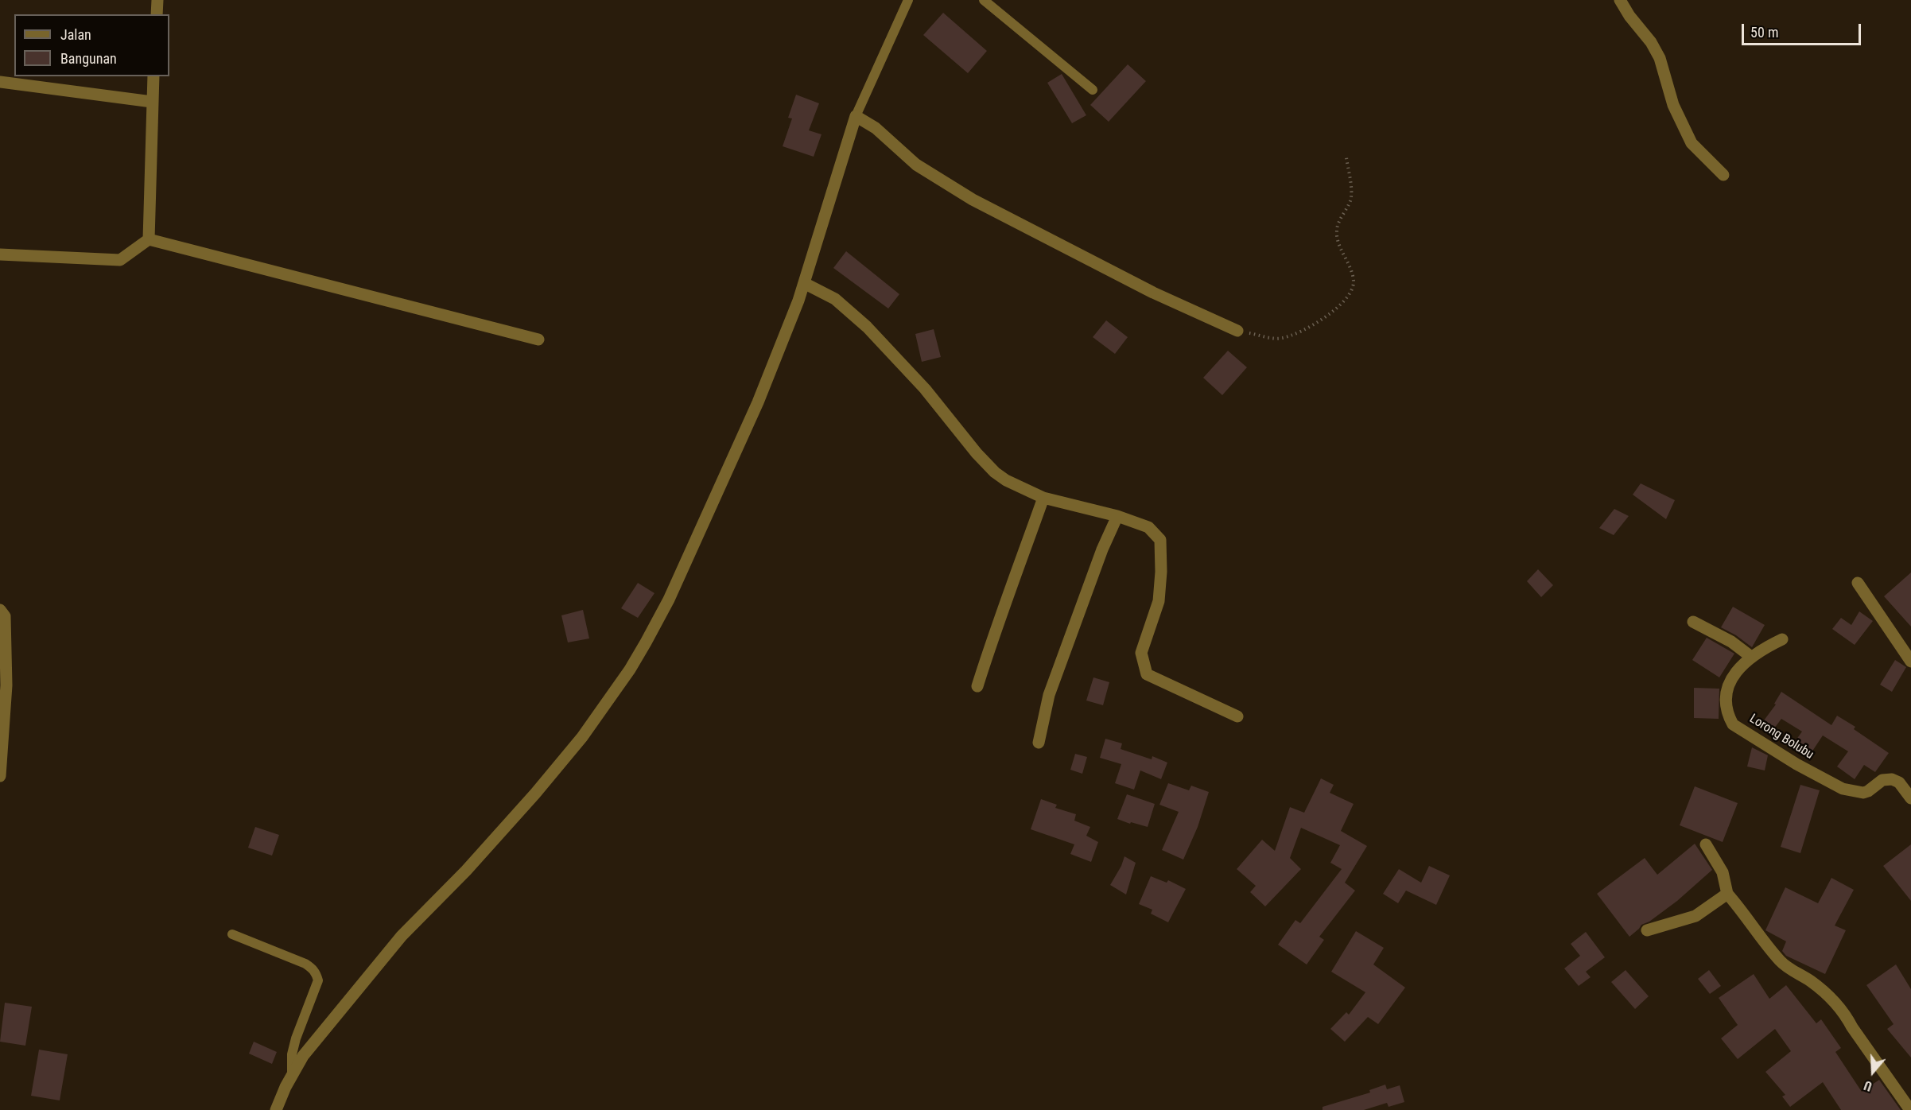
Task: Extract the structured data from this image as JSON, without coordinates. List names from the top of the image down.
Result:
{
  "streets": {
    "street": ["Lorong Bolubu"]
  },
  "legend": ["Jalan", "Bangunan"],
  "scale_bar": "50 m",
  "north": "bottom"
}
